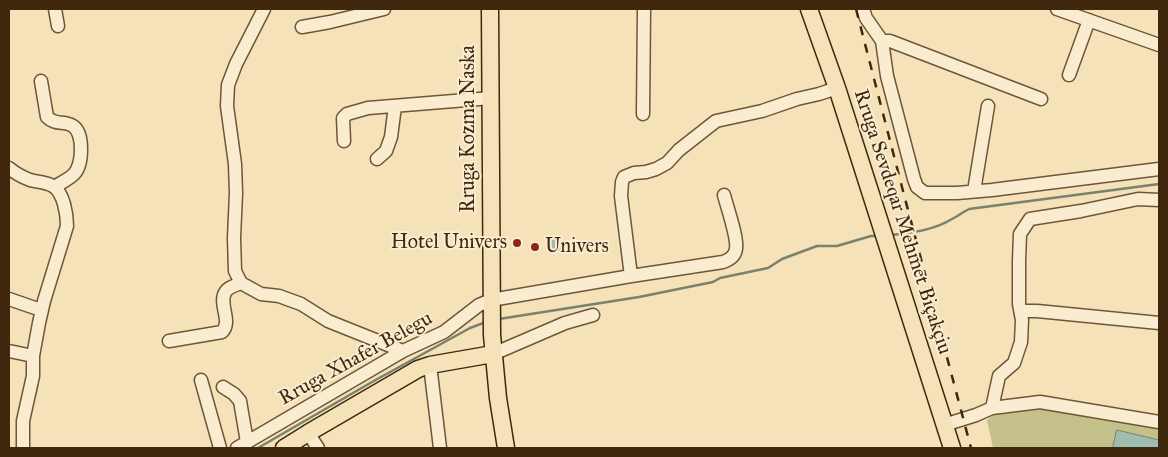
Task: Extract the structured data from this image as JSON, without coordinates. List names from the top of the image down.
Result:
{
  "streets": {
    "main road": ["Rruga Kozma Naska", "Rruga Sevdeqar Mehmet Biçakçiu"],
    "street": ["Rruga Xhafer Belegu"]
  },
  "crossings": [
    ["Rruga Kozma Naska", "Rruga Xhafer Belegu"]
  ],
  "places": ["Hotel Univers", "Univers"]
}
